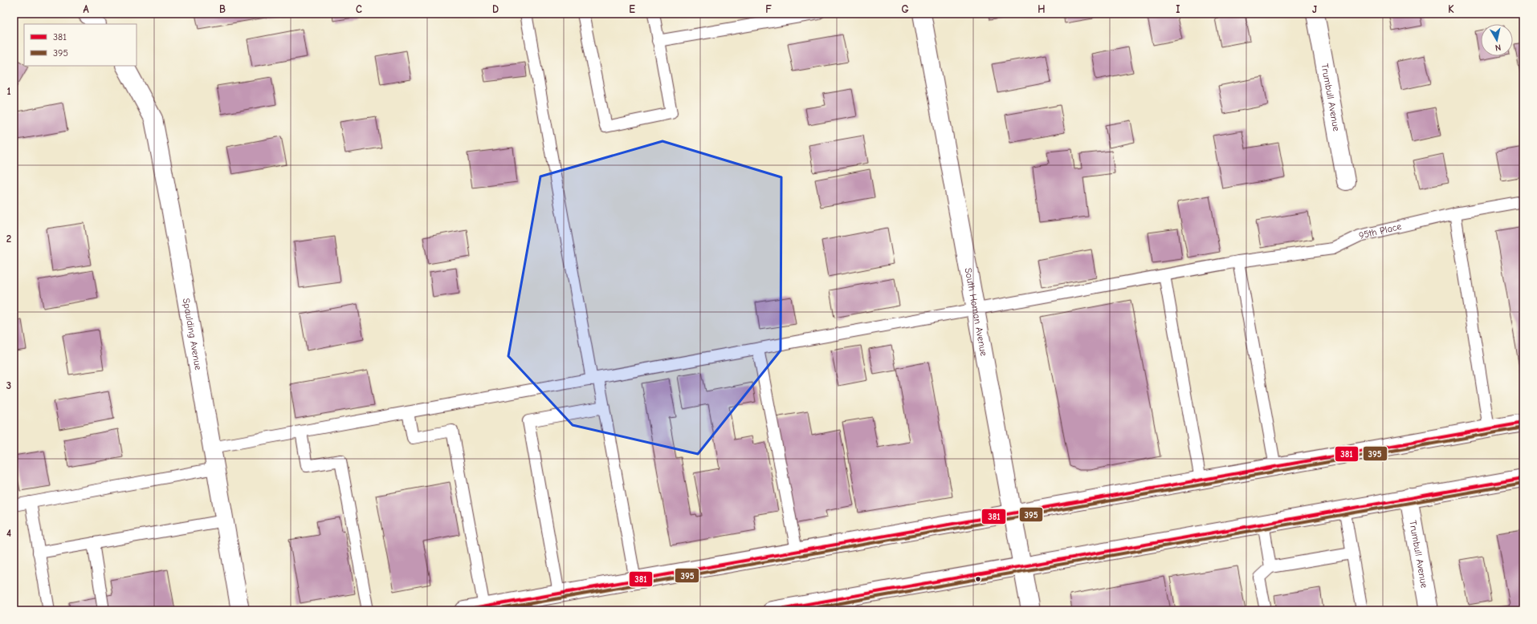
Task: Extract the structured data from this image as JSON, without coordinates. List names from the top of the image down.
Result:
{
  "streets": {
    "main road": ["Trumbull Avenue", "South Homan Avenue", "Spaulding Avenue"],
    "lane": ["95th Place"]
  },
  "crossings": [
    ["95th Place", "South Homan Avenue"],
    ["95th Place", "Spaulding Avenue"]
  ],
  "lines": ["transit line 381", "transit line 395"],
  "legend": ["381", "395"],
  "north": "bottom",
  "grid": {
    "columns": [
      "A",
      "B",
      "C",
      "D",
      "E",
      "F",
      "G",
      "H",
      "I",
      "J",
      "K"
    ],
    "rows": [
      "1",
      "2",
      "3",
      "4"
    ]
  }
}
